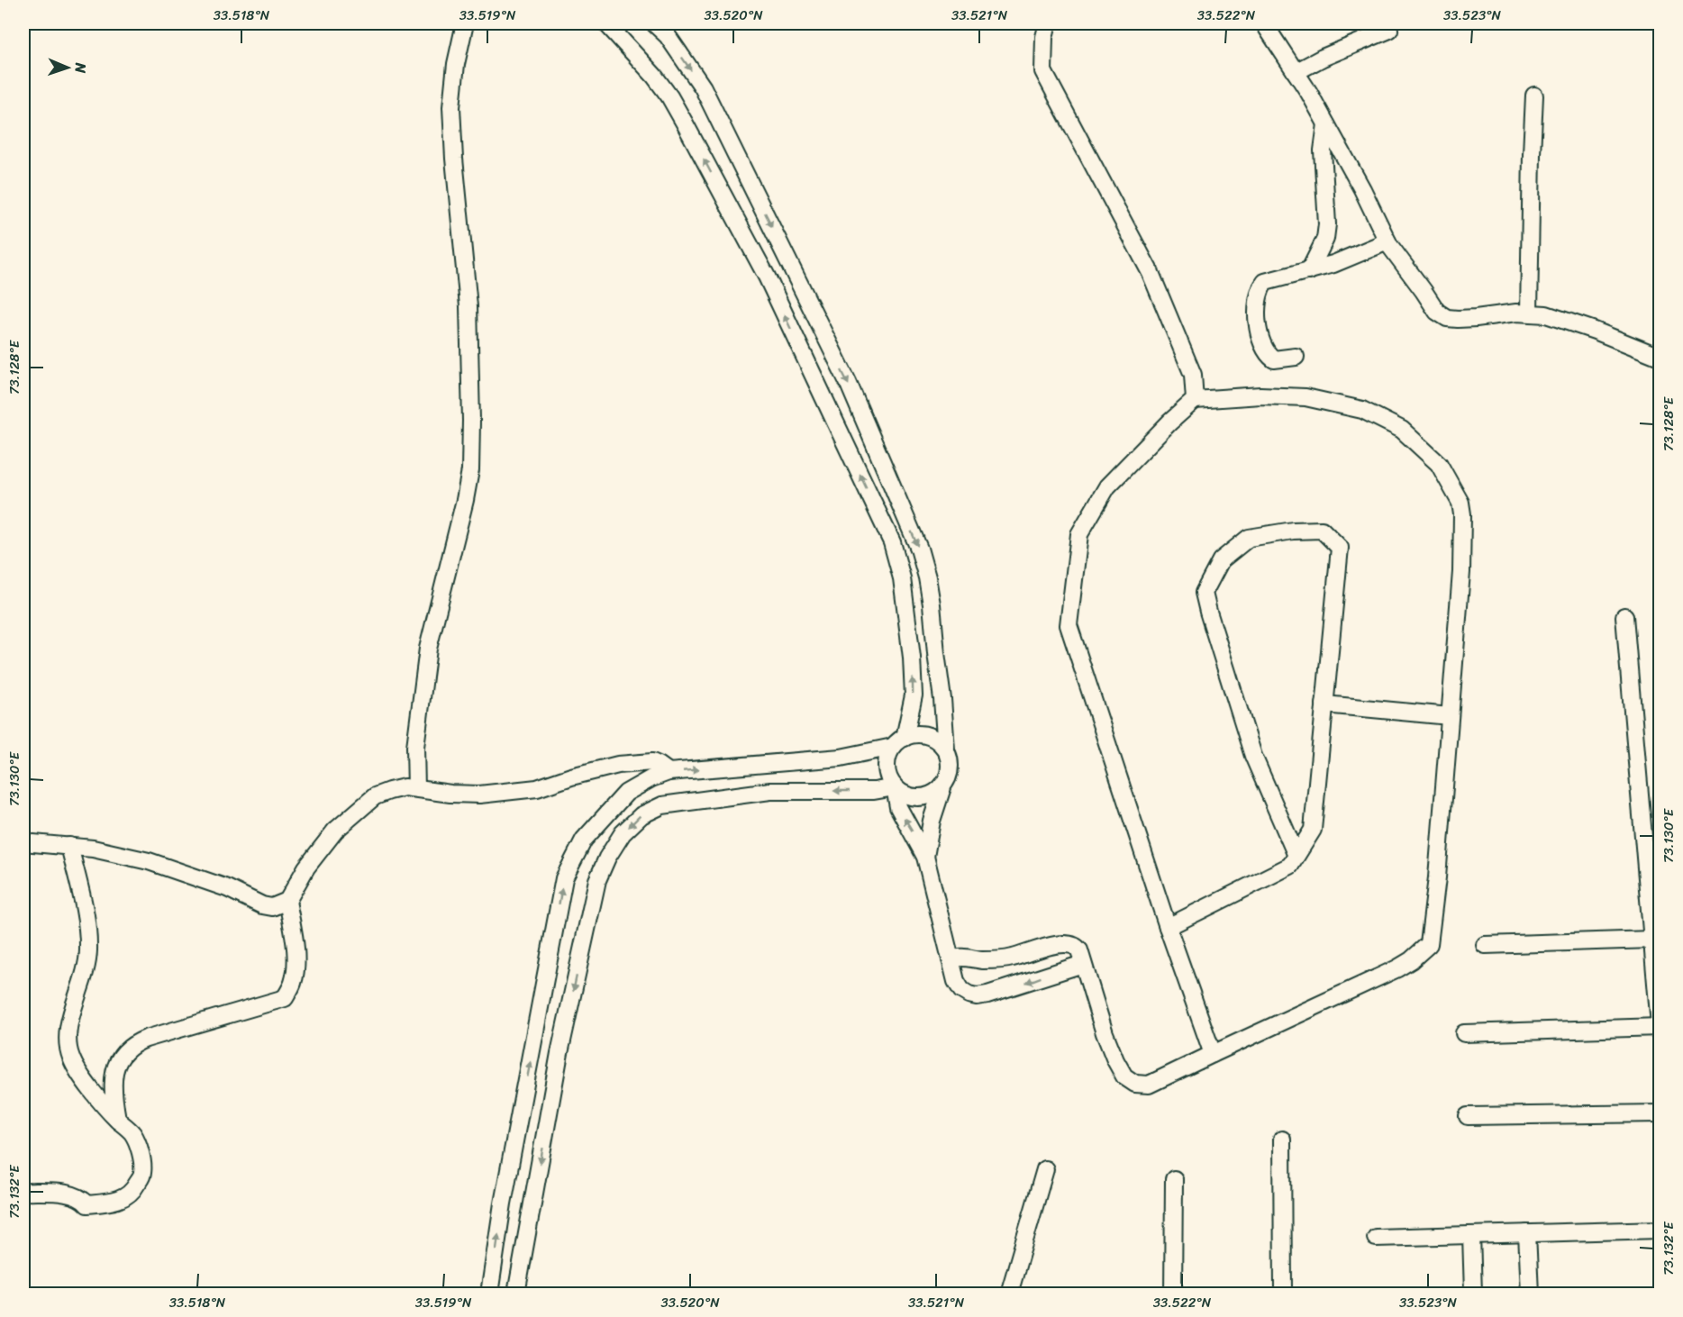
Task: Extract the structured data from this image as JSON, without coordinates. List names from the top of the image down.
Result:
{
  "north": "right",
  "coordinates": [
    "33.518°N",
    "33.519°N",
    "33.520°N",
    "33.521°N",
    "33.522°N",
    "33.523°N",
    "73.128°E",
    "73.130°E",
    "73.132°E"
  ]
}
